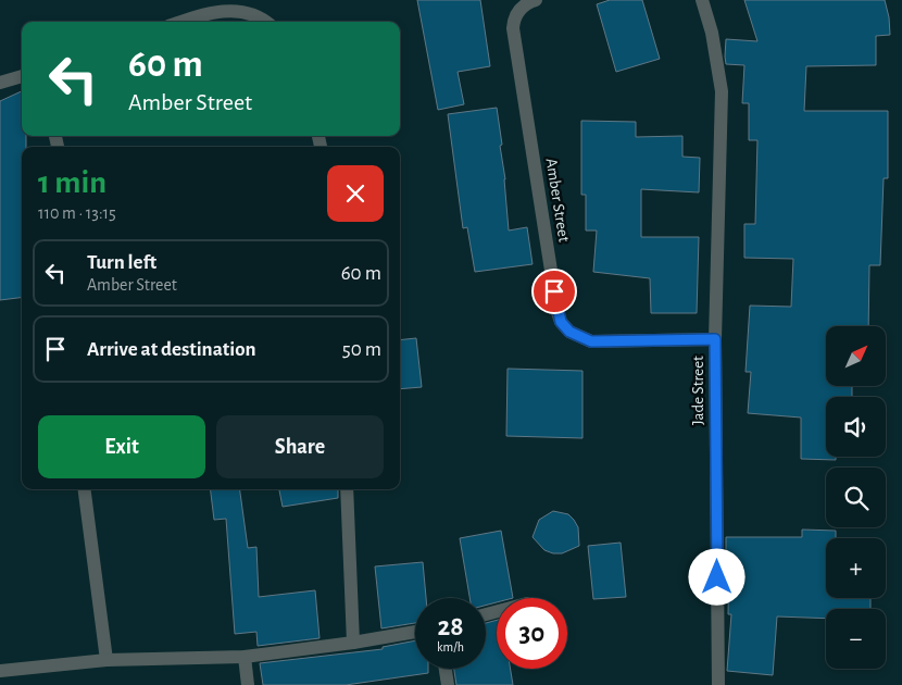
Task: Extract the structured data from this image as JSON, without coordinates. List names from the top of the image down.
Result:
{
  "streets": {
    "street": ["Amber Street", "Jade Street"]
  },
  "crossings": [
    ["Amber Street", "Jade Street"]
  ],
  "north": "top right",
  "page": {
    "turn": ["60 m", "Amber Street"],
    "heading": ["1 min", "110 m · 13:15"],
    "list": [
      {
        "name": "Turn left",
        "note": "Amber Street",
        "value": "60 m"
      },
      {
        "name": "Arrive at destination",
        "value": "50 m"
      }
    ],
    "map_buttons": ["+", "−"],
    "buttons": ["Exit", "Share"],
    "speed": "28 km/h",
    "limit": "30"
  }
}
